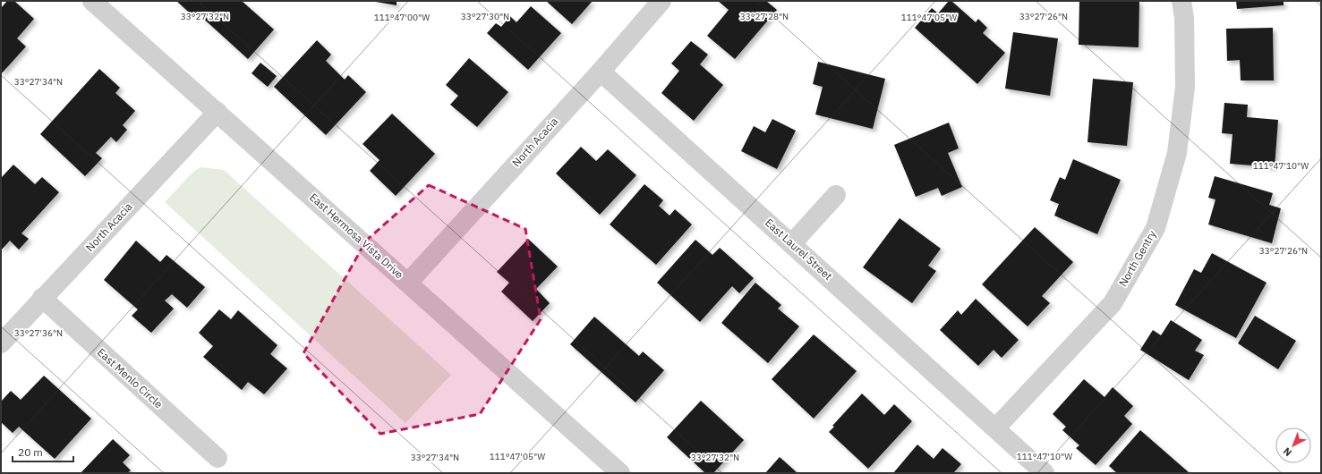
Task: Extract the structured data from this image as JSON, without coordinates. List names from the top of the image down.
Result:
{
  "streets": {
    "street": [
      "North Acacia",
      "East Hermosa Vista Drive",
      "East Laurel Street",
      "North Gentry",
      "East Menlo Circle"
    ]
  },
  "crossings": [
    ["North Acacia", "East Hermosa Vista Drive"],
    ["North Acacia", "East Laurel Street"],
    ["North Acacia", "East Menlo Circle"],
    ["East Laurel Street", "North Gentry"]
  ],
  "scale_bar": "20 m",
  "north": "bottom left",
  "coordinates": [
    "33°27'28\"N",
    "33°27'26\"N",
    "33°27'32\"N",
    "33°27'30\"N",
    "111°47'00\"W",
    "111°47'05\"W",
    "33°27'34\"N",
    "111°47'10\"W",
    "33°27'36\"N"
  ]
}
